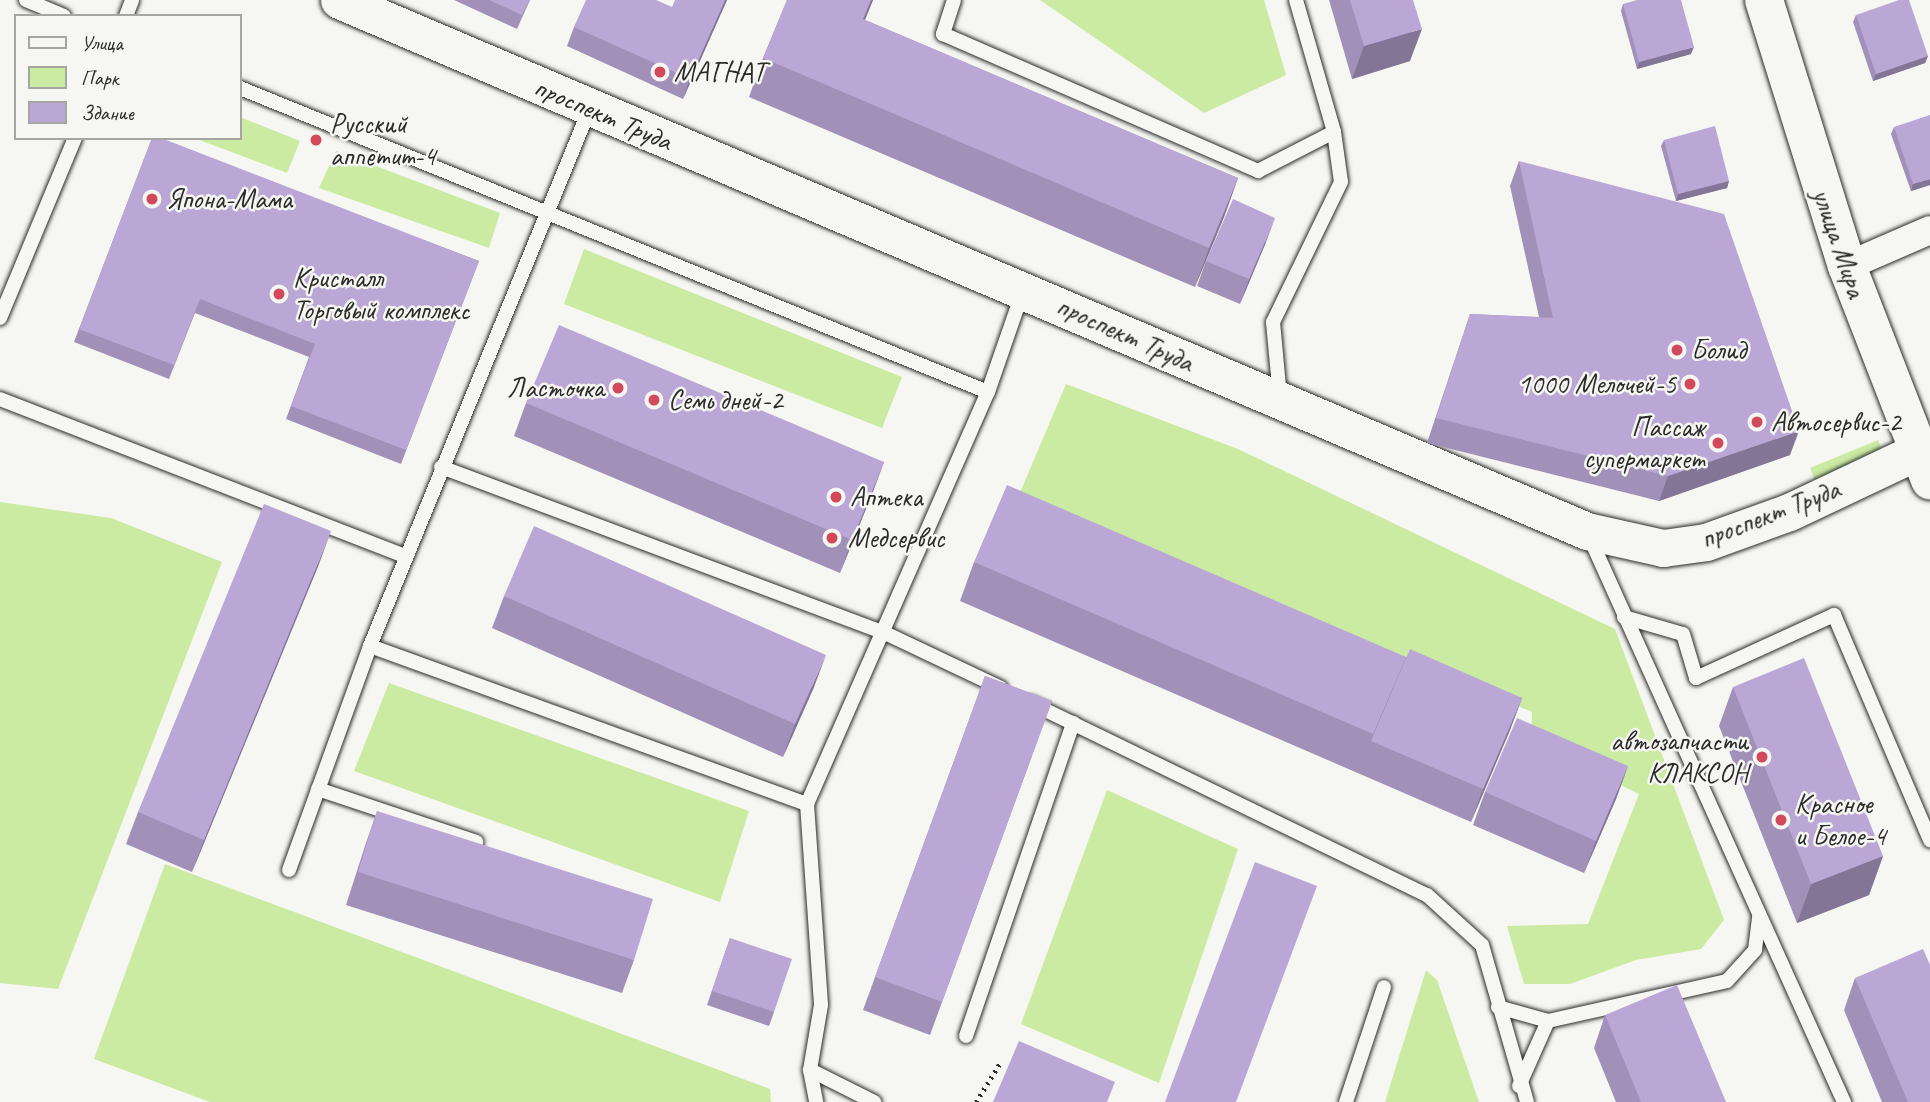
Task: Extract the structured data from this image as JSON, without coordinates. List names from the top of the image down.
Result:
{
  "streets": {
    "main road": ["улица Мира"],
    "street": ["проспект Труда"]
  },
  "crossings": [
    ["проспект Труда", "улица Мира"]
  ],
  "places": [
    "МАГНАТ",
    "Русский аппетит-4",
    "Япона-Мама",
    "Кристалл Торговый комплекс",
    "Болид",
    "1000 Мелочей-5",
    "Ласточка",
    "Семь дней-2",
    "Автосервис-2",
    "Пассаж супермаркет",
    "Аптека",
    "Медсервис",
    "автозапчасти КЛАКСОН",
    "Красное и Белое-4"
  ],
  "legend": ["Улица", "Парк", "Здание"]
}
